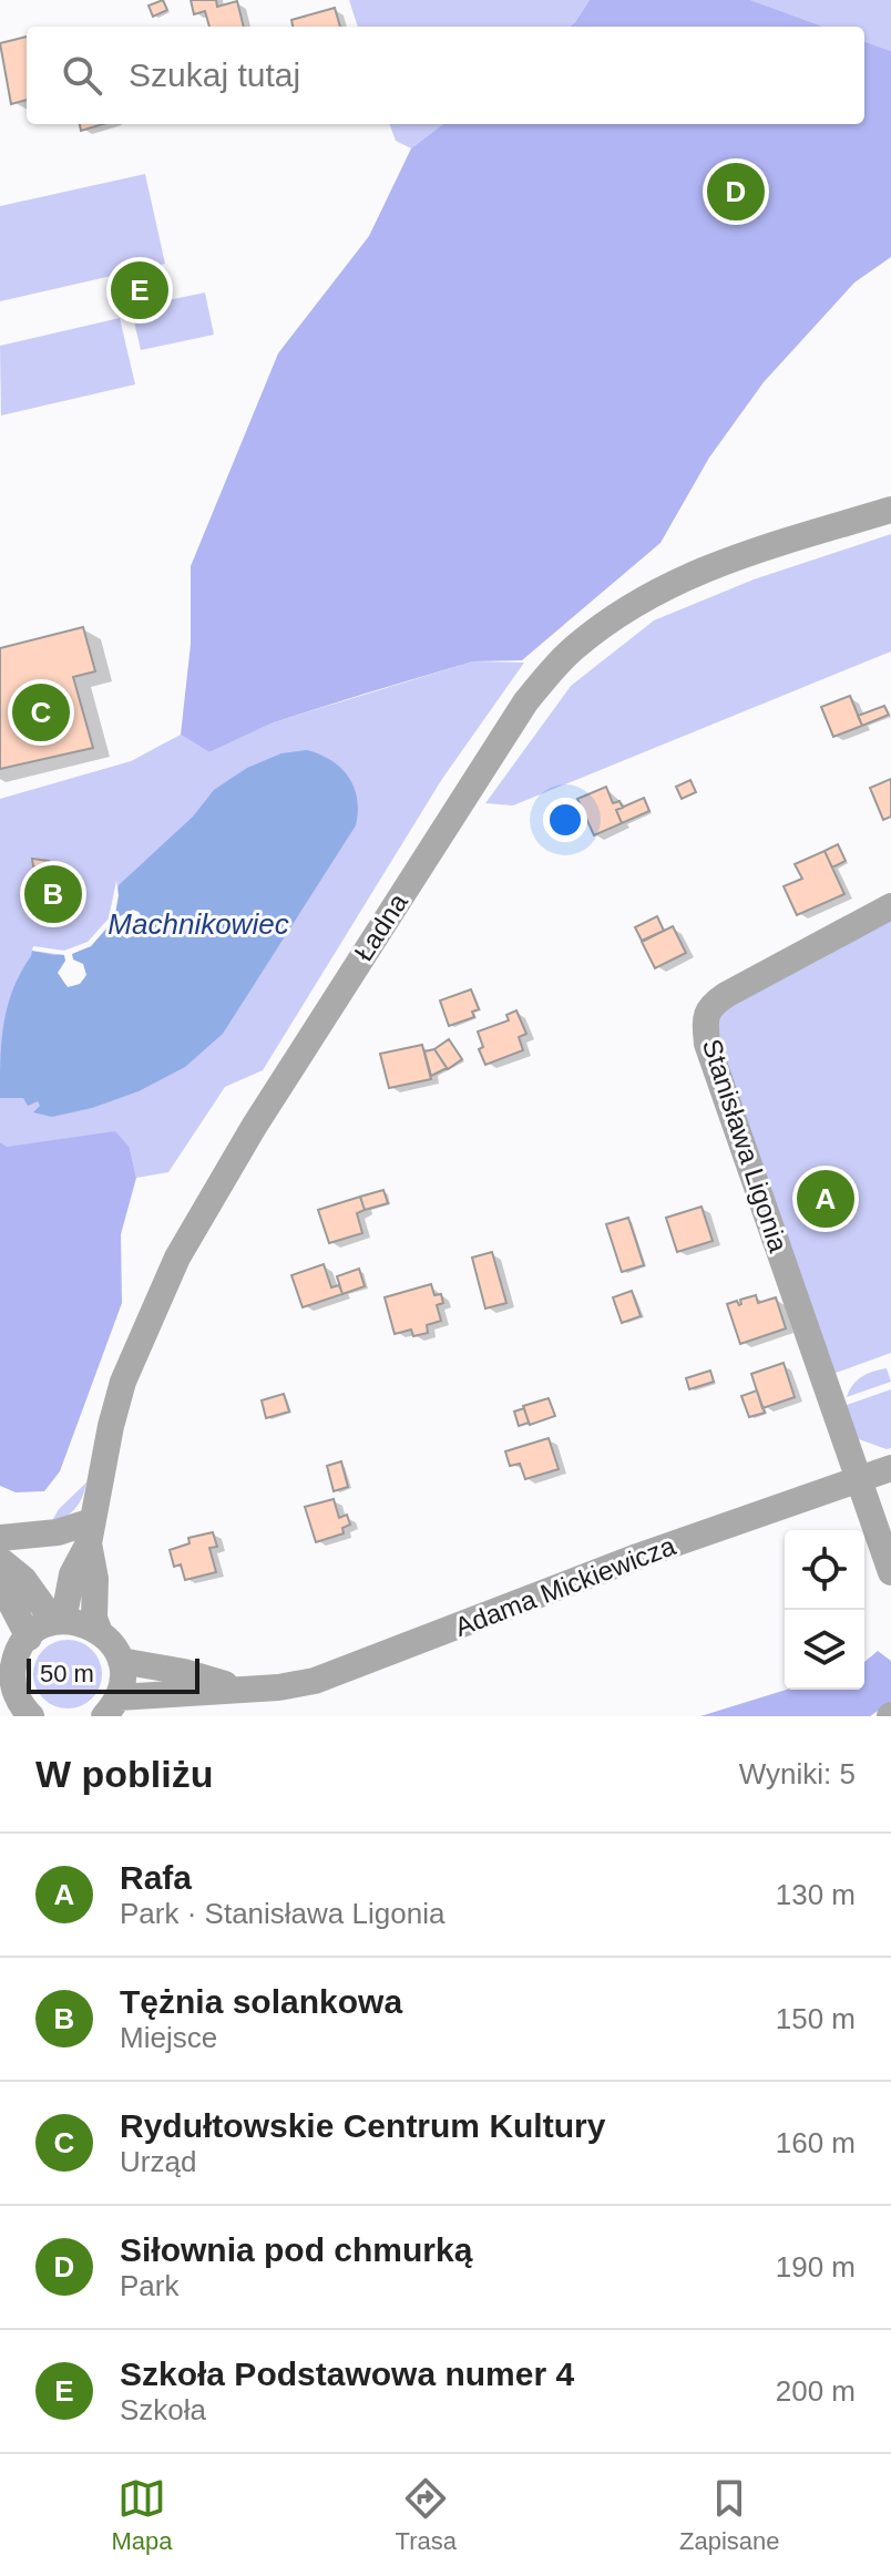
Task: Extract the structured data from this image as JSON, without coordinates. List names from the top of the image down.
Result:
{
  "streets": {
    "street": ["Ładna", "Stanisława Ligonia", "Adama Mickiewicza"]
  },
  "crossings": [
    ["Stanisława Ligonia", "Adama Mickiewicza"]
  ],
  "water": ["Machnikowiec"],
  "scale_bar": "50 m",
  "page": {
    "search": "Szukaj tutaj",
    "pins": [
      "D",
      "E",
      "C",
      "B",
      "A"
    ],
    "scale": "50 m",
    "heading": ["W pobliżu", "Wyniki: 5"],
    "list": [
      {
        "mark": "A",
        "name": "Rafa",
        "note": "Park · Stanisława Ligonia",
        "value": "130 m"
      },
      {
        "mark": "B",
        "name": "Tężnia solankowa",
        "note": "Miejsce",
        "value": "150 m"
      },
      {
        "mark": "C",
        "name": "Rydułtowskie Centrum Kultury",
        "note": "Urząd",
        "value": "160 m"
      },
      {
        "mark": "D",
        "name": "Siłownia pod chmurką",
        "note": "Park",
        "value": "190 m"
      },
      {
        "mark": "E",
        "name": "Szkoła Podstawowa numer 4",
        "note": "Szkoła",
        "value": "200 m"
      }
    ],
    "nav": ["Mapa", "Trasa", "Zapisane"]
  }
}
